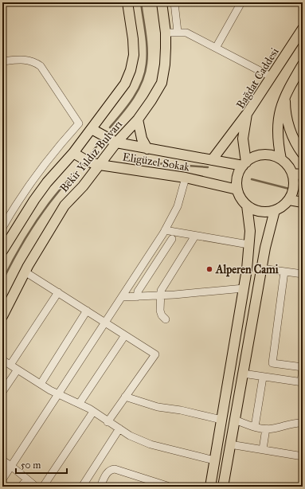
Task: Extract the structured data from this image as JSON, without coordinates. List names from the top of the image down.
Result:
{
  "streets": {
    "main road": ["Bağdat Caddesi", "Bekir Yıldız Bulvarı", "Eligüzel Sokak"]
  },
  "crossings": [
    ["Bağdat Caddesi", "Eligüzel Sokak"],
    ["Bekir Yıldız Bulvarı", "Eligüzel Sokak"]
  ],
  "places": ["Alperen Cami"],
  "scale_bar": "50 m"
}
